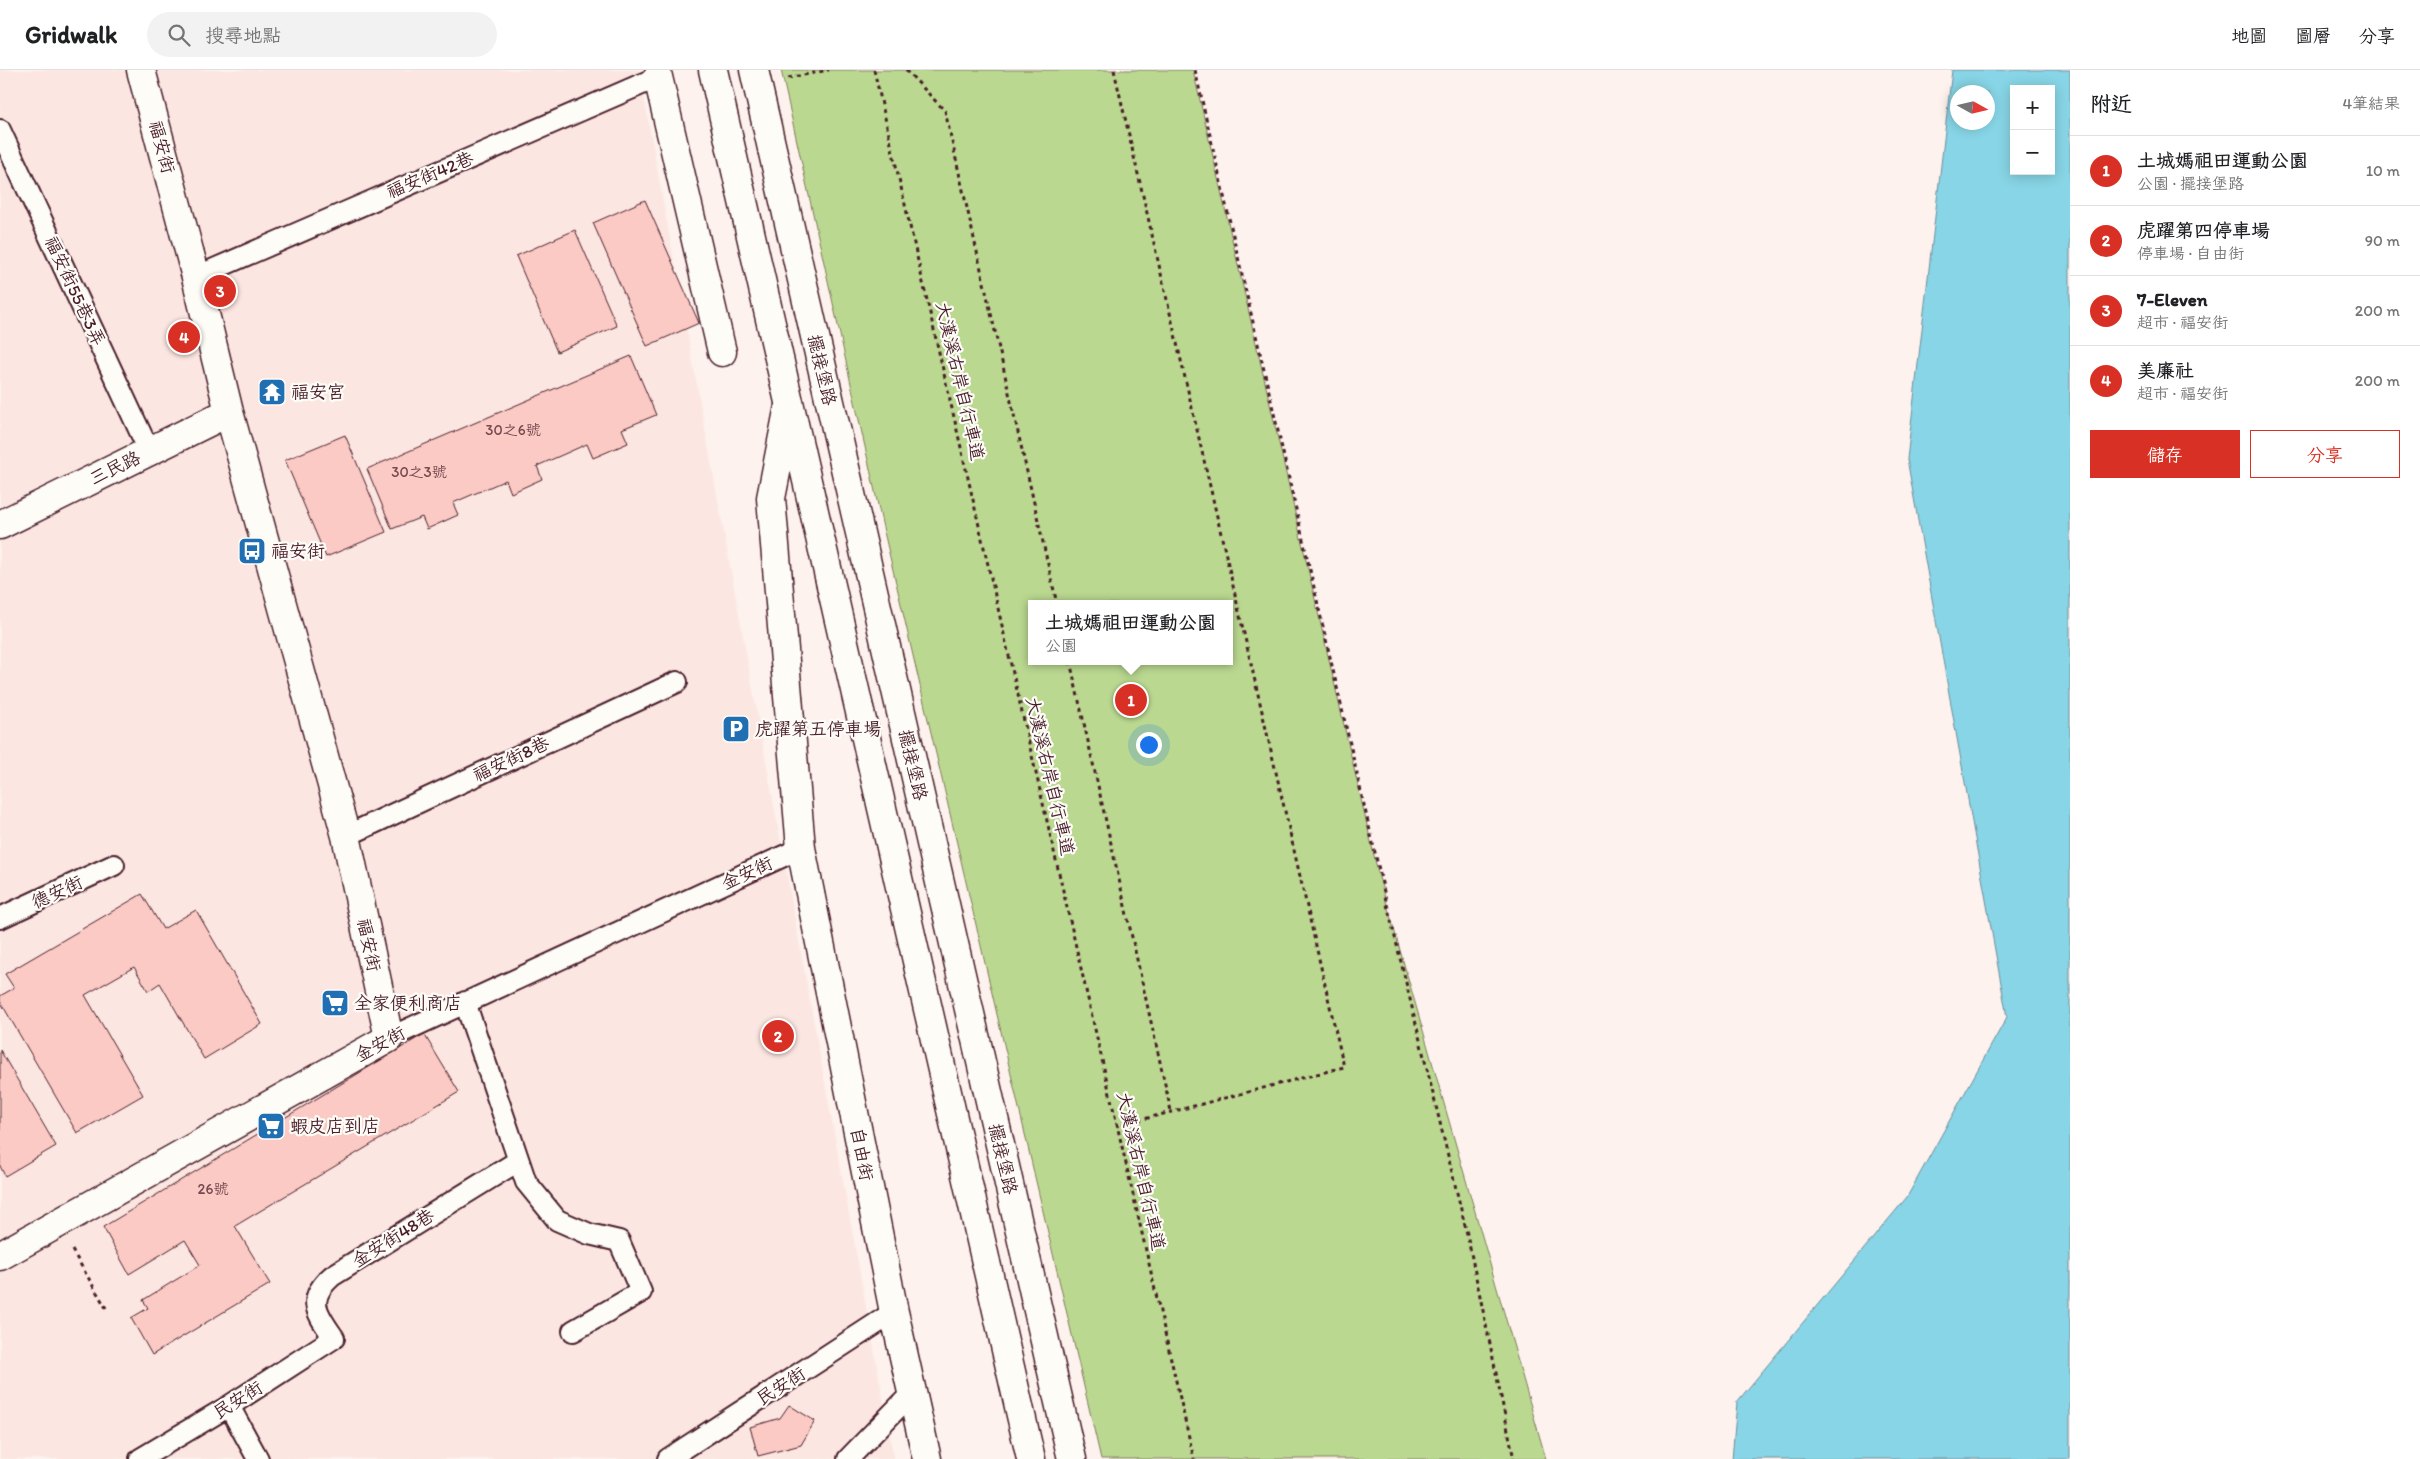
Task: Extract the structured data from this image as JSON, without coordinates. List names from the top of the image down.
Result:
{
  "streets": {
    "street": [
      "福安街",
      "擺接堡路",
      "三民路",
      "金安街",
      "自由街"
    ],
    "lane": [
      "福安街42巷",
      "福安街55巷3弄",
      "福安街8巷",
      "德安街",
      "金安街48巷",
      "民安街"
    ],
    "path": ["大漢溪右岸自行車道"]
  },
  "crossings": [
    ["福安街", "福安街42巷"],
    ["福安街", "三民路"],
    ["福安街", "福安街8巷"],
    ["福安街", "金安街"],
    ["福安街55巷3弄", "三民路"],
    ["金安街", "自由街"],
    ["自由街", "民安街"],
    ["金安街48巷", "民安街"]
  ],
  "places": {
    "temple": ["福安宮"],
    "bus stop": ["福安街"],
    "parking": ["虎躍第五停車場"],
    "supermarket": ["全家便利商店", "蝦皮店到店"]
  },
  "house_numbers": ["30之6號", "30之3號", "26號"],
  "north": "right",
  "page": {
    "header": "Gridwalk",
    "search": "搜尋地點",
    "nav": ["地圖", "圖層", "分享"],
    "heading": ["附近", "4筆結果"],
    "map_buttons": ["+", "−"],
    "list": [
      {
        "mark": "1",
        "name": "土城媽祖田運動公園",
        "note": "公園 · 擺接堡路",
        "value": "10 m"
      },
      {
        "mark": "2",
        "name": "虎躍第四停車場",
        "note": "停車場 · 自由街",
        "value": "90 m"
      },
      {
        "mark": "3",
        "name": "7-Eleven",
        "note": "超市 · 福安街",
        "value": "200 m"
      },
      {
        "mark": "4",
        "name": "美廉社",
        "note": "超市 · 福安街",
        "value": "200 m"
      }
    ],
    "pins": [
      "3",
      "4",
      "1",
      "2"
    ],
    "buttons": ["儲存", "分享"],
    "popup": ["土城媽祖田運動公園", "公園"]
  }
}
